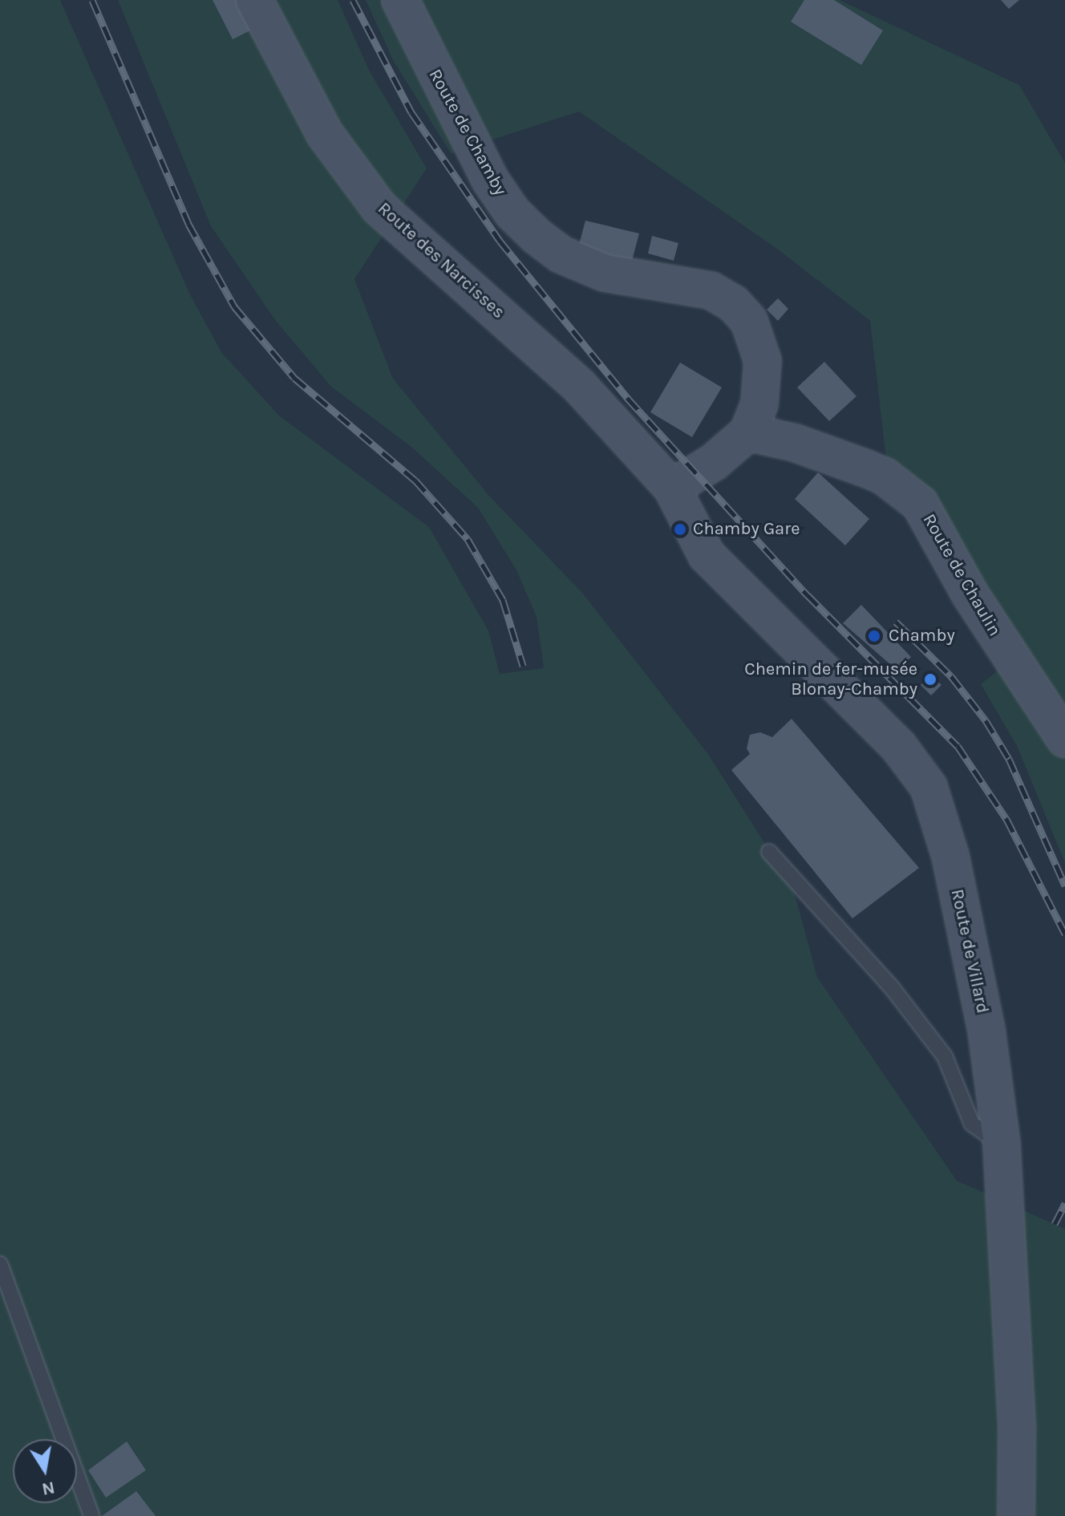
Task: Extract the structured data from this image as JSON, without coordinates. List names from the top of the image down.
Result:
{
  "streets": {
    "street": [
      "Route de Chamby",
      "Route des Narcisses",
      "Route de Chaulin",
      "Route de Villard"
    ]
  },
  "crossings": [
    ["Route de Chamby", "Route des Narcisses"],
    ["Route de Chamby", "Route de Chaulin"],
    ["Route de Chamby", "Route de Villard"],
    ["Route des Narcisses", "Route de Villard"]
  ],
  "places": ["Chamby Gare", "Chamby", "Chemin de fer-musée Blonay-Chamby"],
  "north": "bottom"
}
